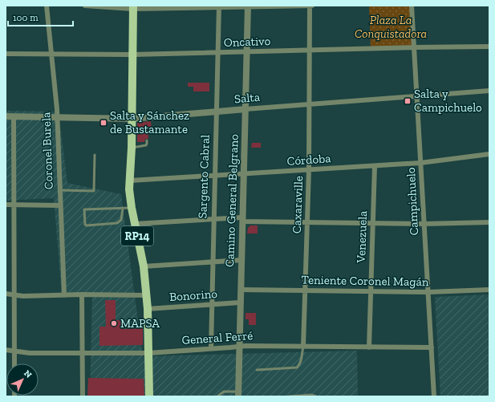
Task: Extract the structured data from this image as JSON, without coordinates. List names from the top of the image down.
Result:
{
  "streets": {
    "main road": ["RP14"],
    "street": [
      "Oncativo",
      "Salta",
      "Coronel Burela",
      "Córdoba",
      "Sargento Cabral",
      "Camino General Belgrano",
      "Campichuelo",
      "Caxaraville",
      "Venezuela",
      "Teniente Coronel Magán",
      "Bonorino",
      "General Ferré"
    ]
  },
  "crossings": [
    ["Oncativo", "Coronel Burela"],
    ["Oncativo", "Sargento Cabral"],
    ["Oncativo", "Camino General Belgrano"],
    ["Oncativo", "Campichuelo"],
    ["Oncativo", "Caxaraville"],
    ["Oncativo", "RP14"],
    ["Salta", "Coronel Burela"],
    ["Salta", "Sargento Cabral"],
    ["Salta", "Camino General Belgrano"],
    ["Salta", "Campichuelo"],
    ["Salta", "Caxaraville"],
    ["Salta", "RP14"],
    ["Córdoba", "Sargento Cabral"],
    ["Córdoba", "Camino General Belgrano"],
    ["Córdoba", "Campichuelo"],
    ["Córdoba", "Caxaraville"],
    ["Córdoba", "RP14"],
    ["Córdoba", "Venezuela"],
    ["Sargento Cabral", "Bonorino"],
    ["Sargento Cabral", "General Ferré"],
    ["Camino General Belgrano", "Teniente Coronel Magán"],
    ["Camino General Belgrano", "Bonorino"],
    ["Camino General Belgrano", "General Ferré"],
    ["Campichuelo", "Teniente Coronel Magán"],
    ["Campichuelo", "General Ferré"],
    ["Caxaraville", "Teniente Coronel Magán"],
    ["Caxaraville", "General Ferré"],
    ["RP14", "Bonorino"],
    ["RP14", "General Ferré"],
    ["Venezuela", "Teniente Coronel Magán"],
    ["Venezuela", "General Ferré"]
  ],
  "parks": ["Plaza La Conquistadora"],
  "places": {
    "transit": ["Salta y Campichuelo", "Salta y Sánchez de Bustamante"],
    "other": ["MAPSA"]
  },
  "scale_bar": "100 m",
  "north": "top right"
}
